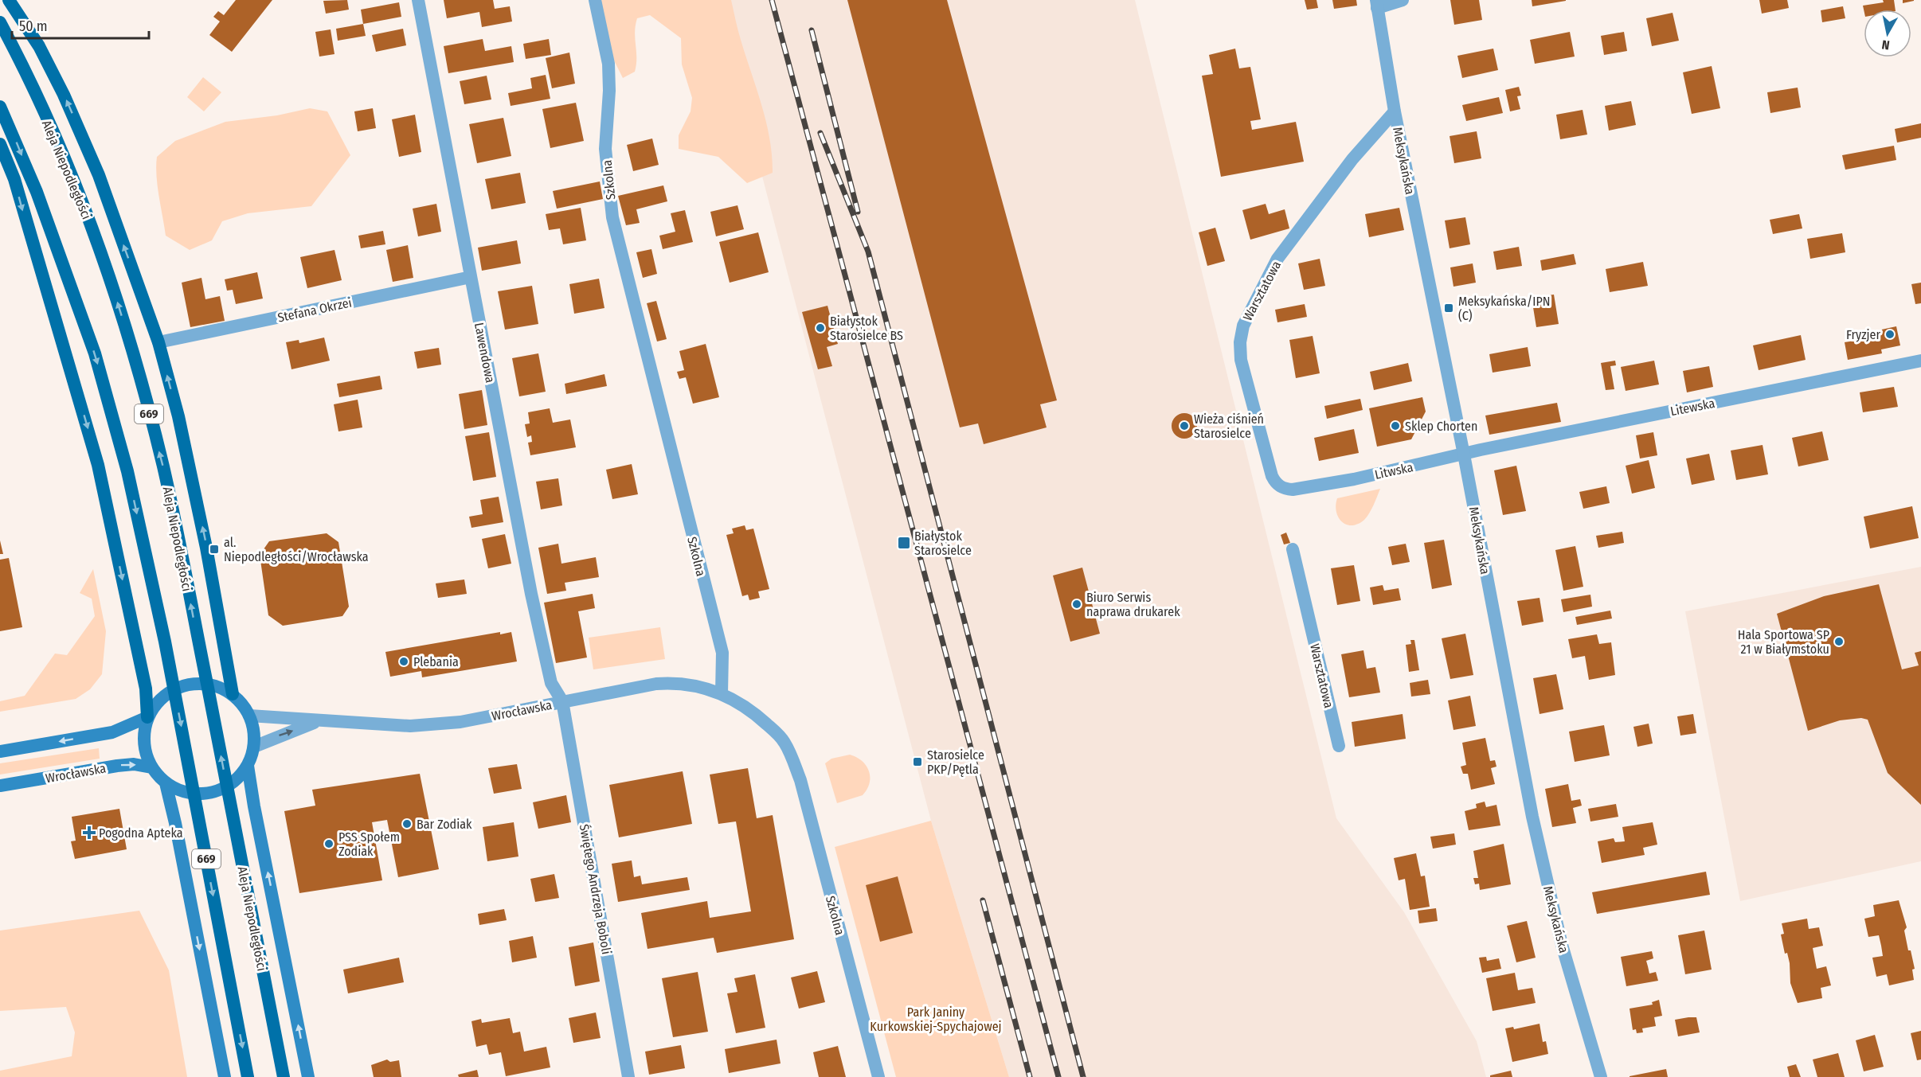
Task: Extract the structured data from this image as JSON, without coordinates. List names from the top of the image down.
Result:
{
  "streets": {
    "main road": ["Aleja Niepodległości", "669", "Wrocławska"],
    "street": [
      "Meksykańska",
      "Szkolna",
      "Warsztatowa",
      "Stefana Okrzei",
      "Lawendowa",
      "Litewska",
      "Litwska",
      "Świętego Andrzeja Boboli"
    ]
  },
  "crossings": [
    ["Meksykańska", "Warsztatowa"],
    ["Meksykańska", "Litewska"],
    ["Meksykańska", "Litwska"],
    ["Szkolna", "Wrocławska"],
    ["Warsztatowa", "Litwska"],
    ["Stefana Okrzei", "Lawendowa"],
    ["Lawendowa", "Wrocławska"],
    ["Lawendowa", "Świętego Andrzeja Boboli"],
    ["Litewska", "Litwska"],
    ["Wrocławska", "Świętego Andrzeja Boboli"]
  ],
  "parks": ["Park Janiny Kurkowskiej-Spychajowej"],
  "places": {
    "transit": [
      "Meksykańska/IPN (C)",
      "Białystok Starosielce",
      "al. Niepodległości/Wrocławska",
      "Starosielce PKP/Pętla"
    ],
    "other": [
      "Białystok Starosielce BS",
      "Fryzjer",
      "Wieża ciśnień Starosielce",
      "Sklep Chorten",
      "Biuro Serwis naprawa drukarek",
      "Hala Sportowa SP 21 w Białymstoku",
      "Plebania",
      "Bar Zodiak",
      "PSS Społem Zodiak"
    ],
    "health": ["Pogodna Apteka"]
  },
  "scale_bar": "50 m",
  "north": "bottom"
}
